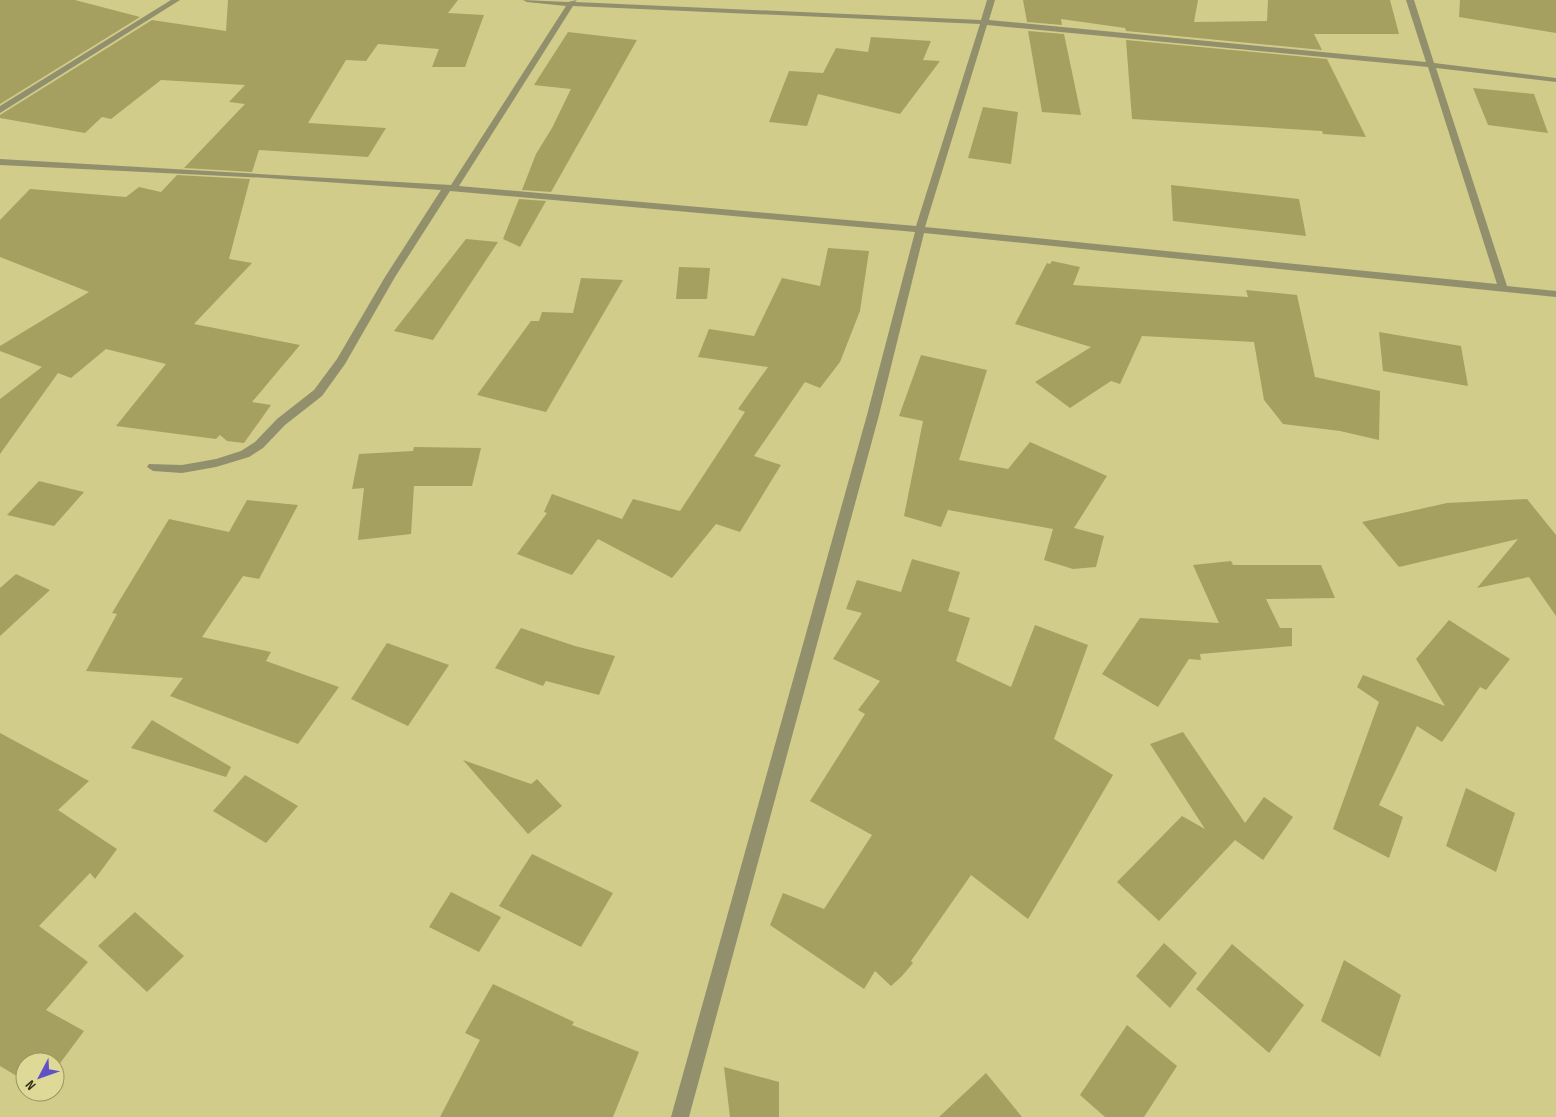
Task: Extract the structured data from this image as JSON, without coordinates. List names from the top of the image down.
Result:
{
  "north": "bottom left"
}
